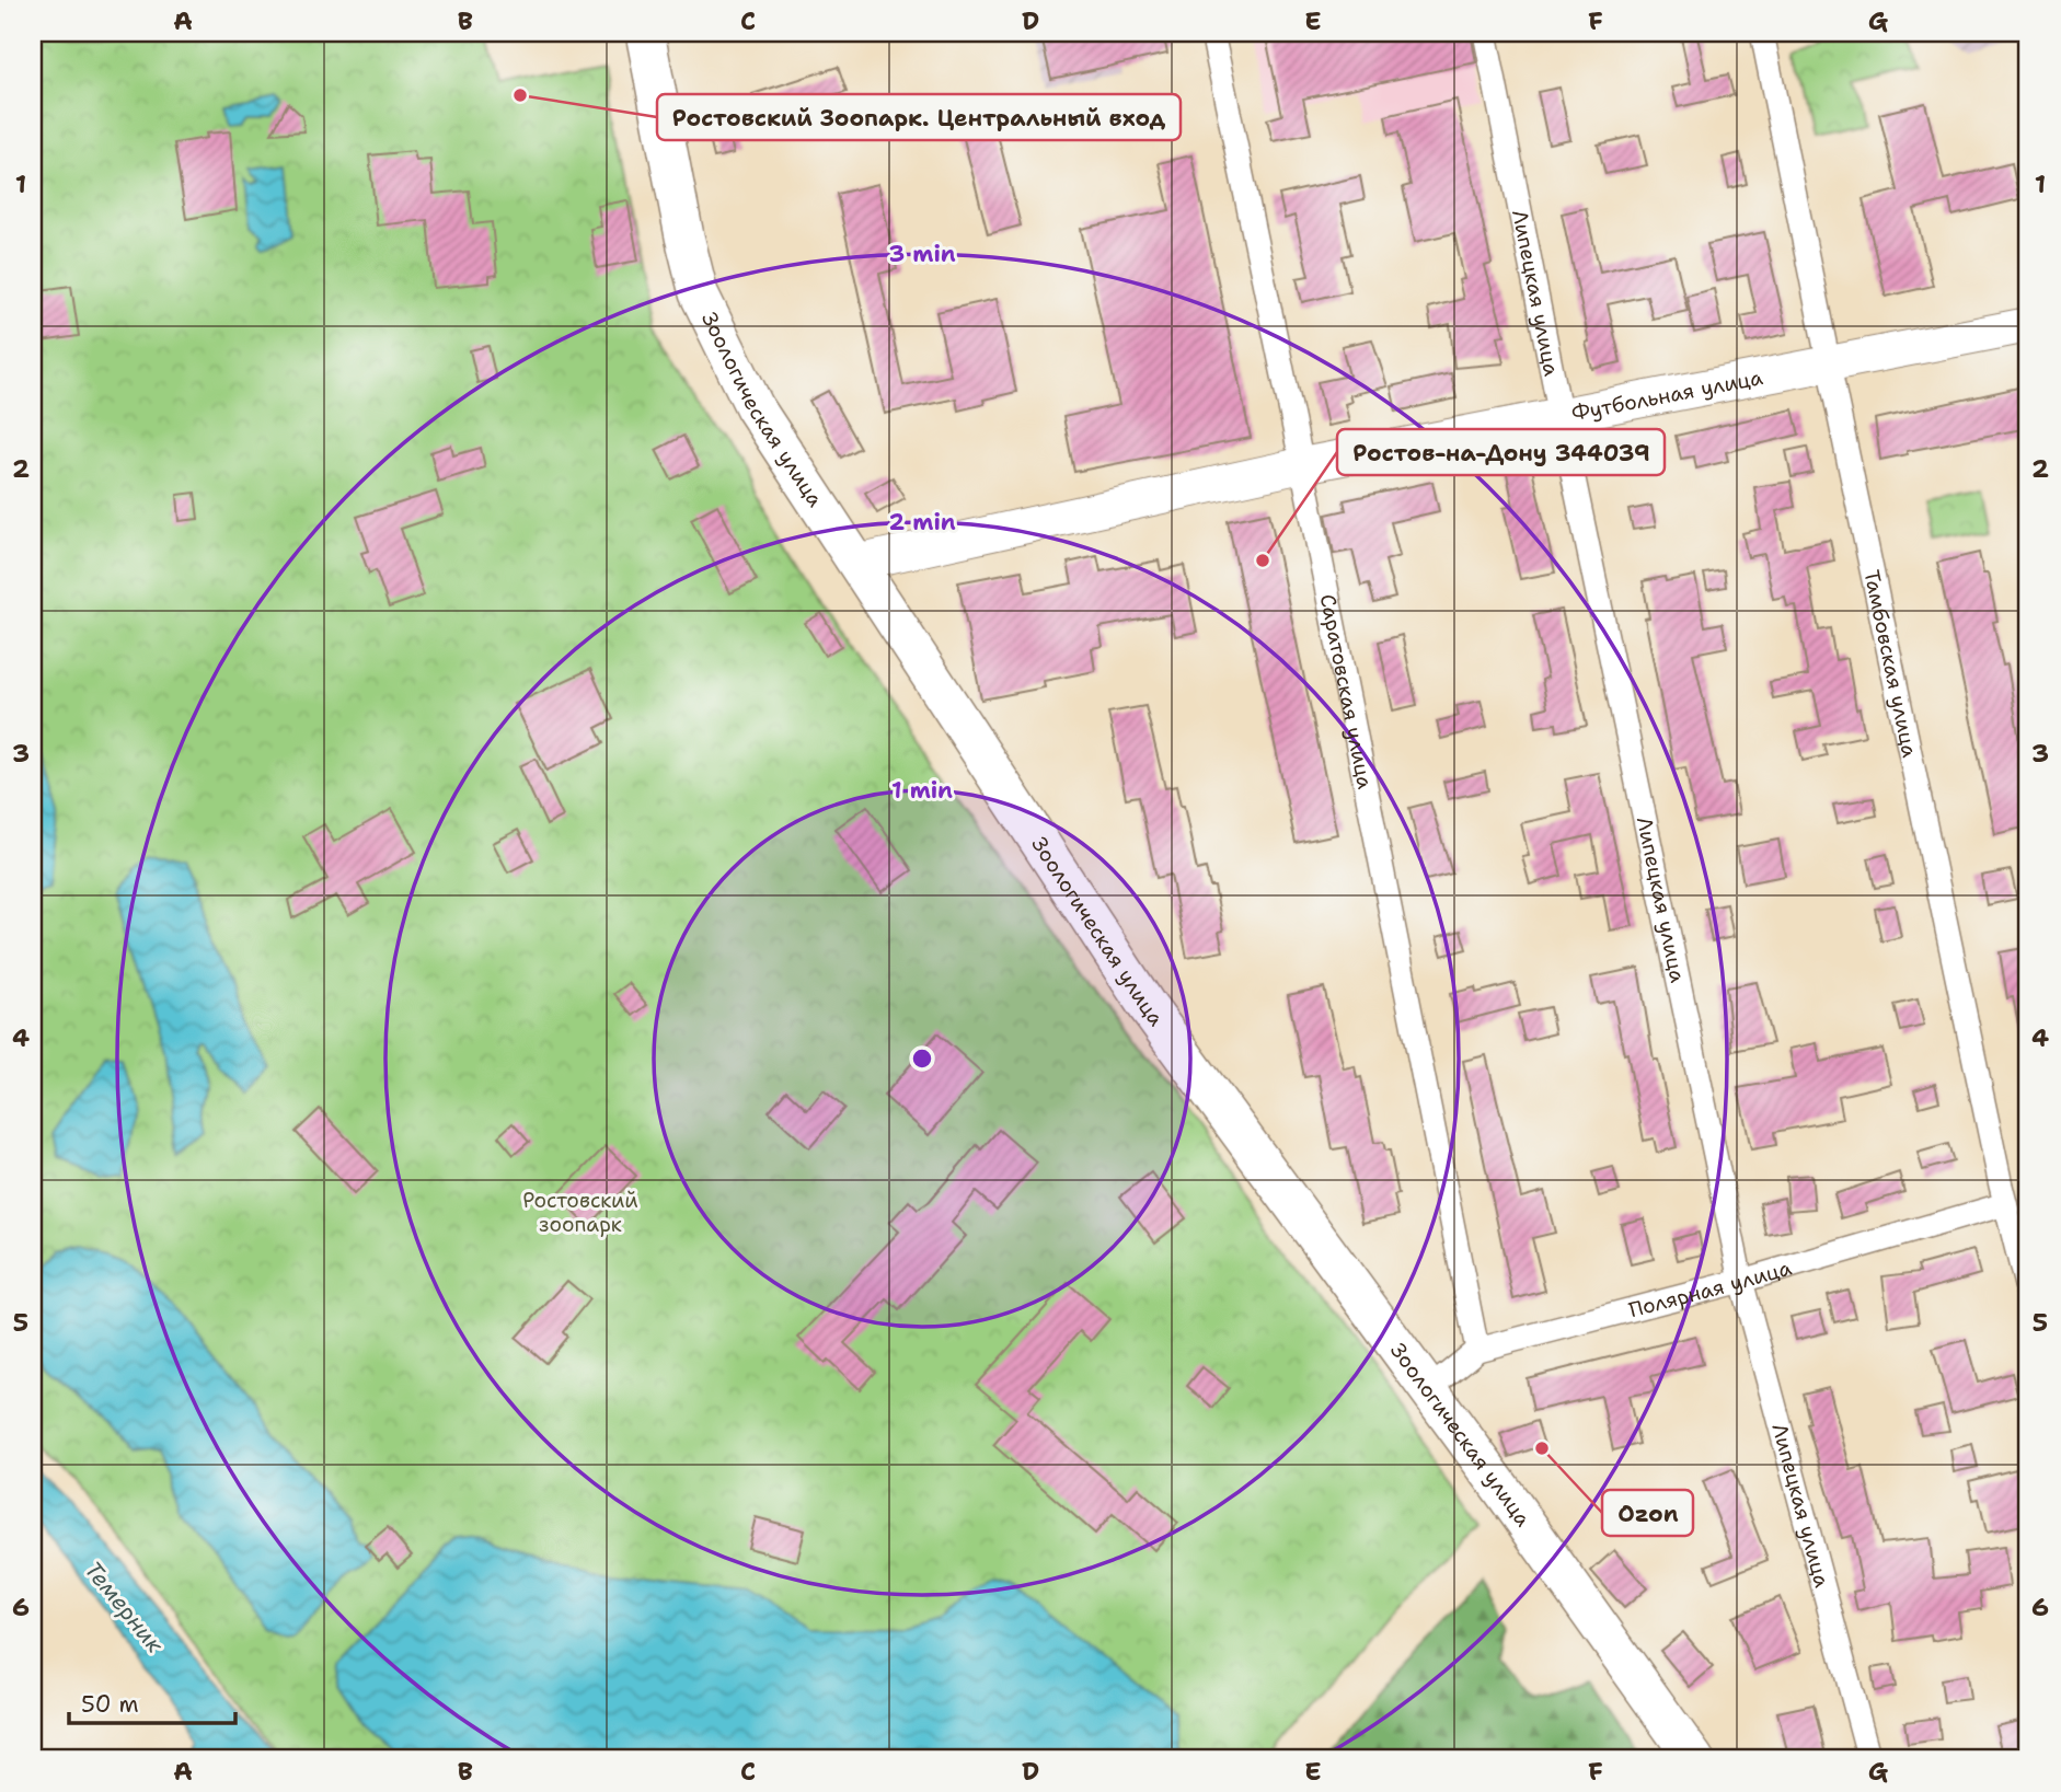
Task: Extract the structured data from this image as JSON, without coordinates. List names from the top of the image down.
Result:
{
  "streets": {
    "main road": ["Футбольная улица", "Зоологическая улица"],
    "street": [
      "Липецкая улица",
      "Тамбовская улица",
      "Саратовская улица",
      "Полярная улица"
    ]
  },
  "crossings": [
    ["Липецкая улица", "Футбольная улица"],
    ["Липецкая улица", "Полярная улица"],
    ["Футбольная улица", "Зоологическая улица"],
    ["Футбольная улица", "Тамбовская улица"],
    ["Футбольная улица", "Саратовская улица"],
    ["Зоологическая улица", "Полярная улица"],
    ["Тамбовская улица", "Полярная улица"],
    ["Саратовская улица", "Полярная улица"]
  ],
  "water": ["Темерник"],
  "parks": ["Ростовский зоопарк"],
  "places": ["Ростовский Зоопарк. Центральный вход", "Ростов-на-Дону 344039", "Ozon"],
  "scale_bar": "50 m",
  "grid": {
    "columns": [
      "A",
      "B",
      "C",
      "D",
      "E",
      "F",
      "G"
    ],
    "rows": [
      "1",
      "2",
      "3",
      "4",
      "5",
      "6"
    ]
  },
  "rings": ["3 min", "2 min", "1 min"]
}
